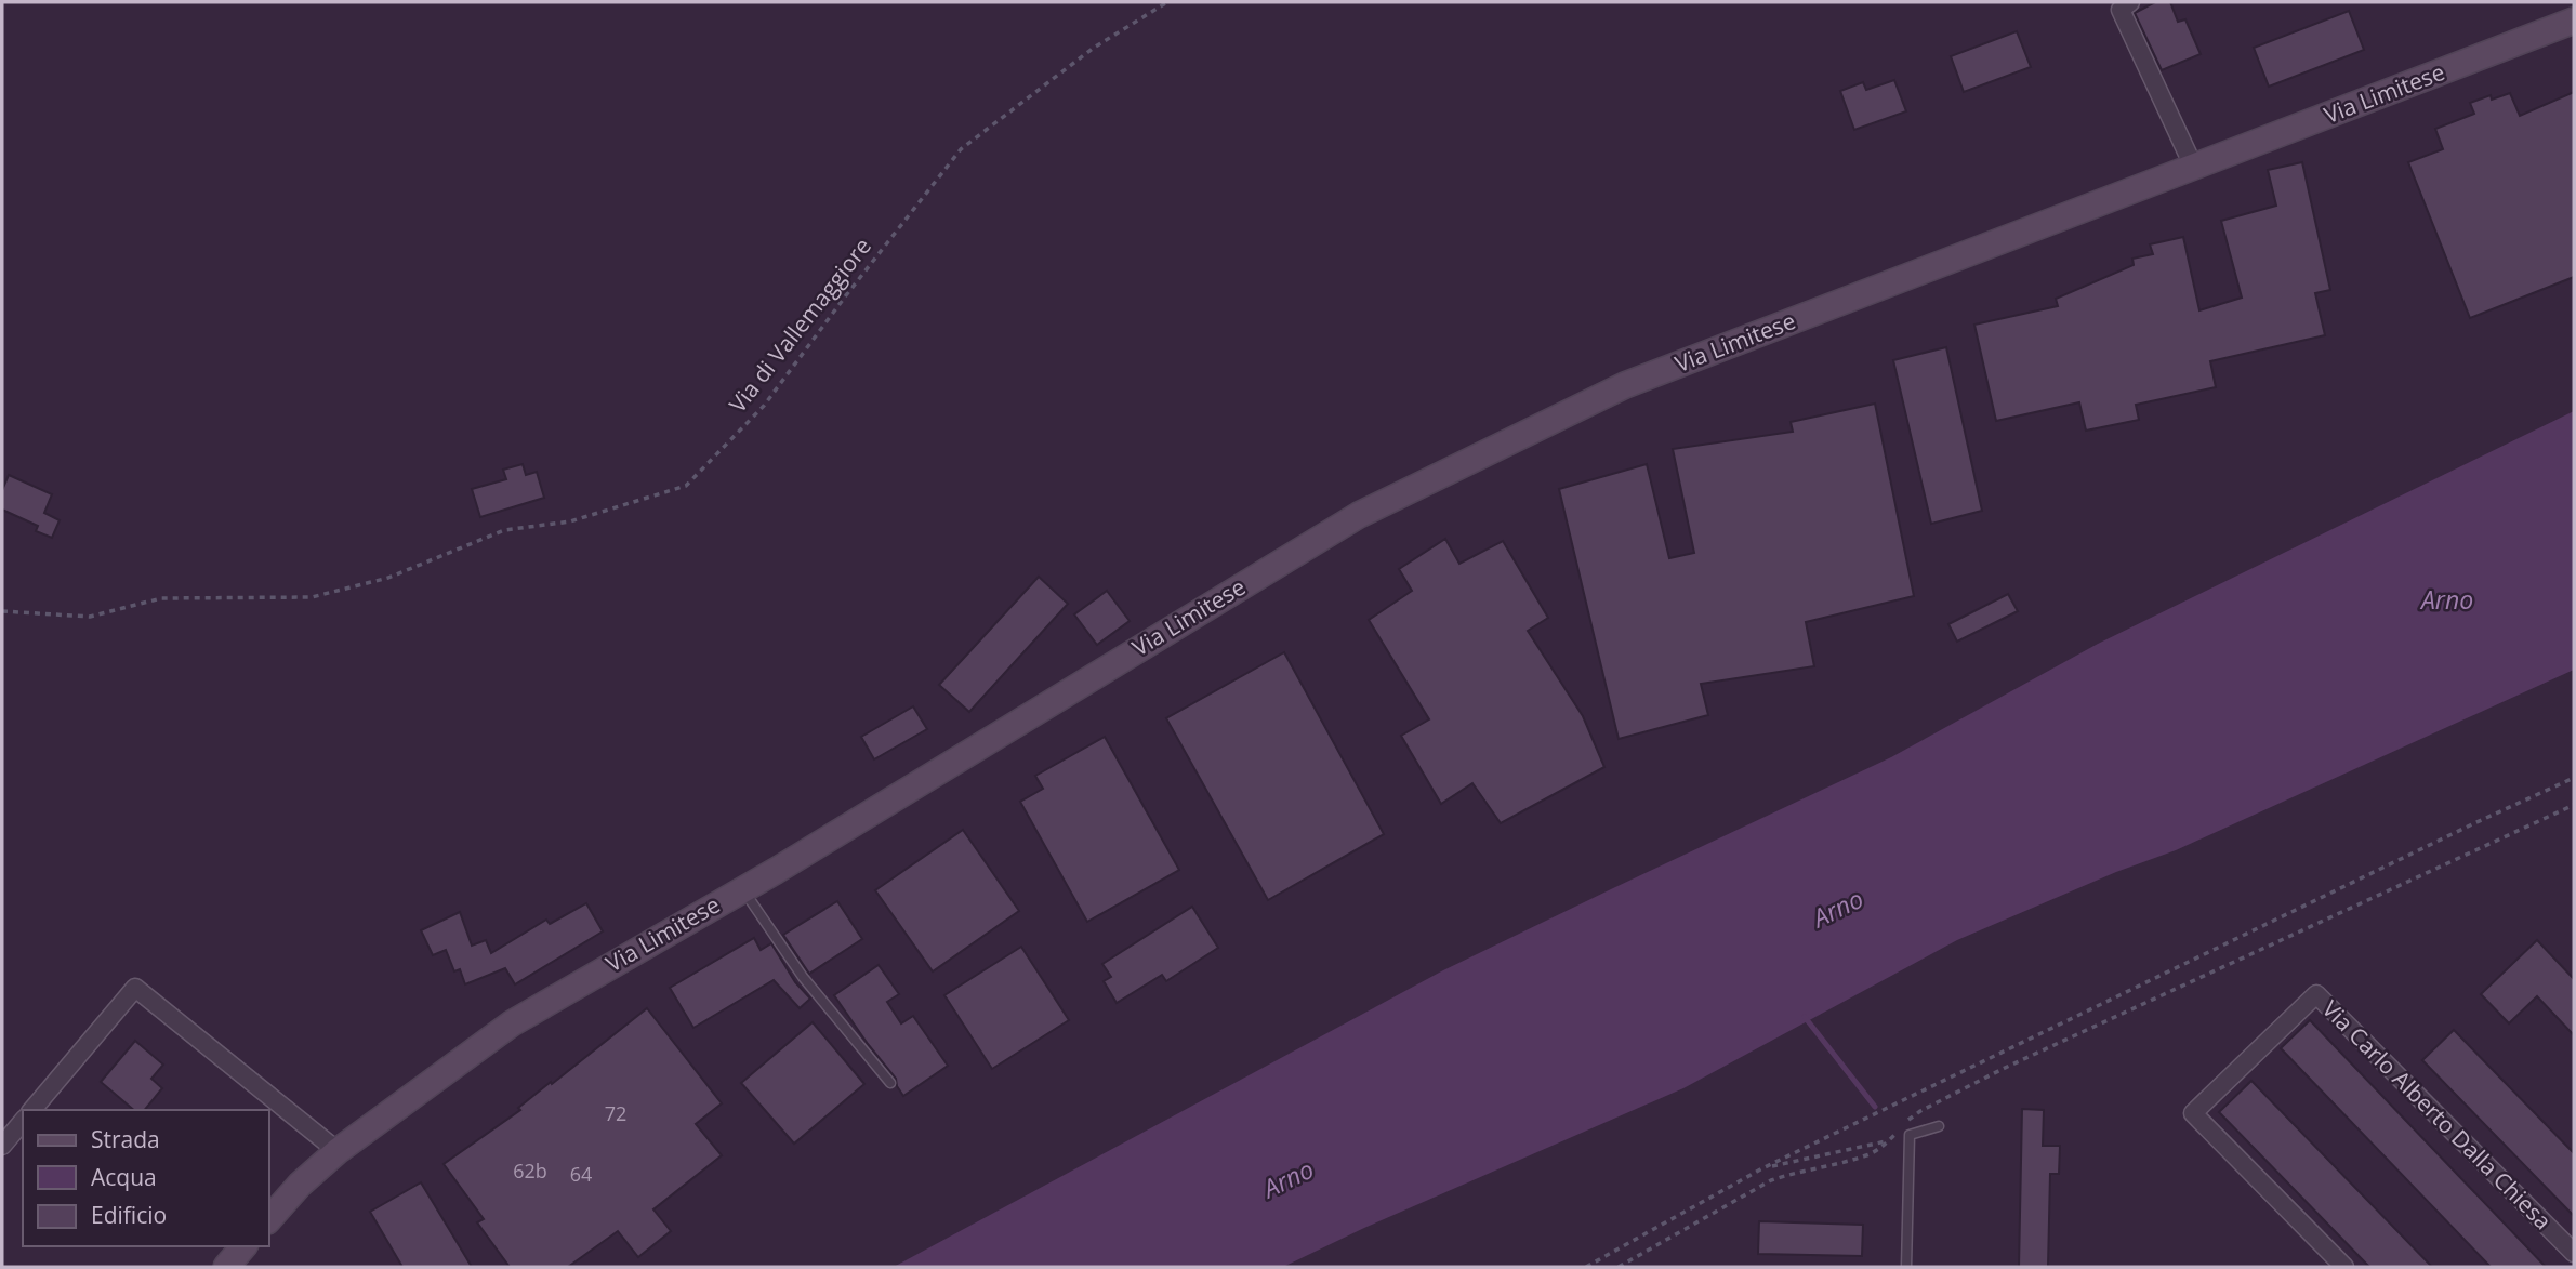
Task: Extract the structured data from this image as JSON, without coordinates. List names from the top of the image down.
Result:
{
  "streets": {
    "main road": ["Via Limitese"],
    "street": ["Via Carlo Alberto Dalla Chiesa"],
    "path": ["Via di Vallemaggiore"]
  },
  "water": ["Arno"],
  "house_numbers": ["72", "62b", "64"],
  "legend": ["Strada", "Acqua", "Edificio"]
}
